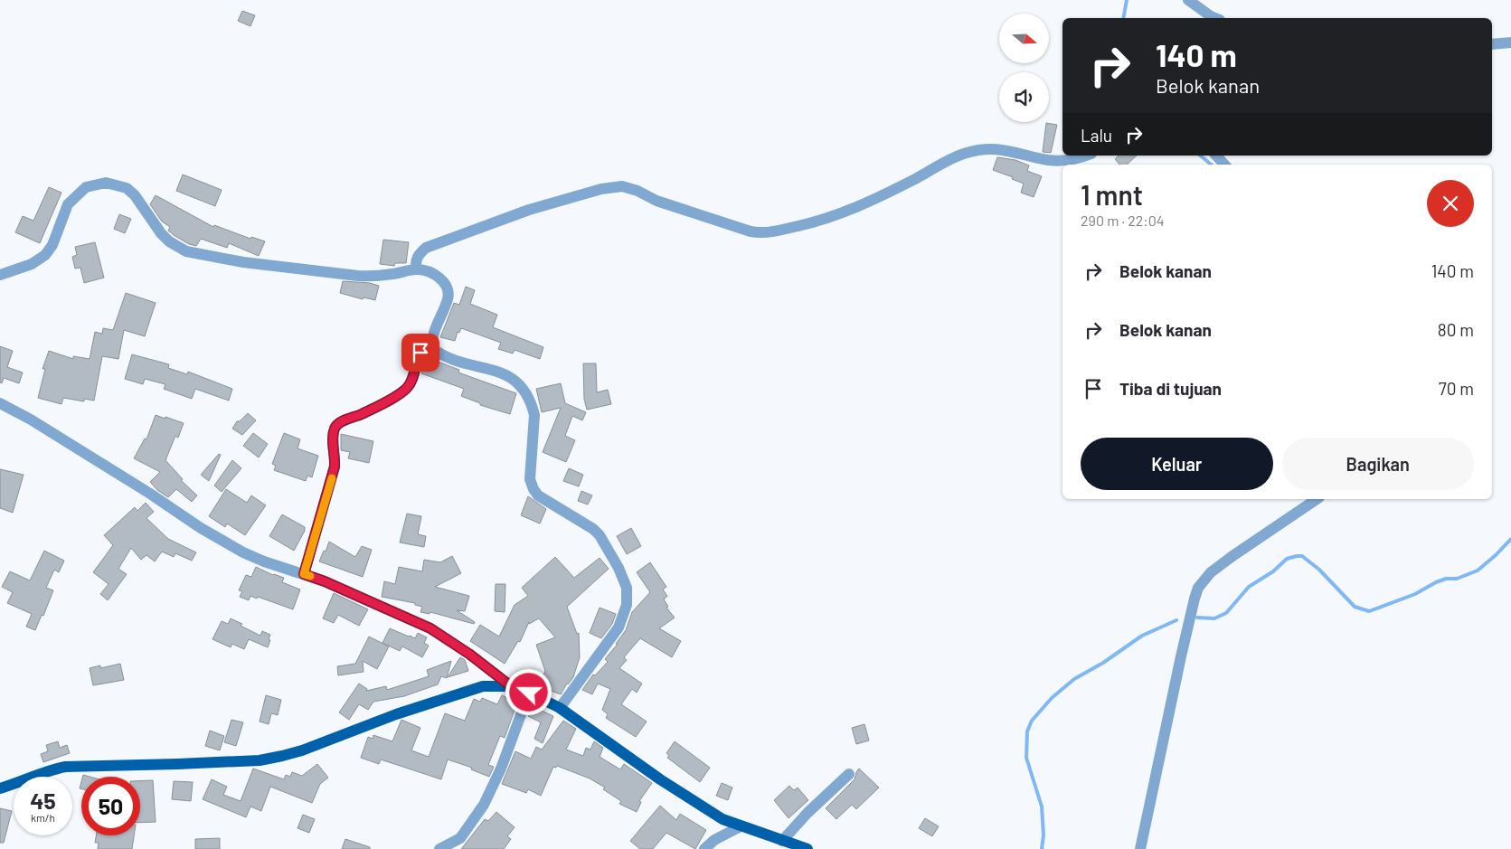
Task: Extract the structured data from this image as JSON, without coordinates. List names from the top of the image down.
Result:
{
  "north": "right",
  "page": {
    "turn": ["140 m", "Belok kanan"],
    "then": "Lalu",
    "heading": ["1 mnt", "290 m · 22:04"],
    "list": [
      {
        "name": "Belok kanan",
        "value": "140 m"
      },
      {
        "name": "Belok kanan",
        "value": "80 m"
      },
      {
        "name": "Tiba di tujuan",
        "value": "70 m"
      }
    ],
    "buttons": ["Keluar", "Bagikan"],
    "speed": "45 km/h",
    "limit": "50"
  }
}
